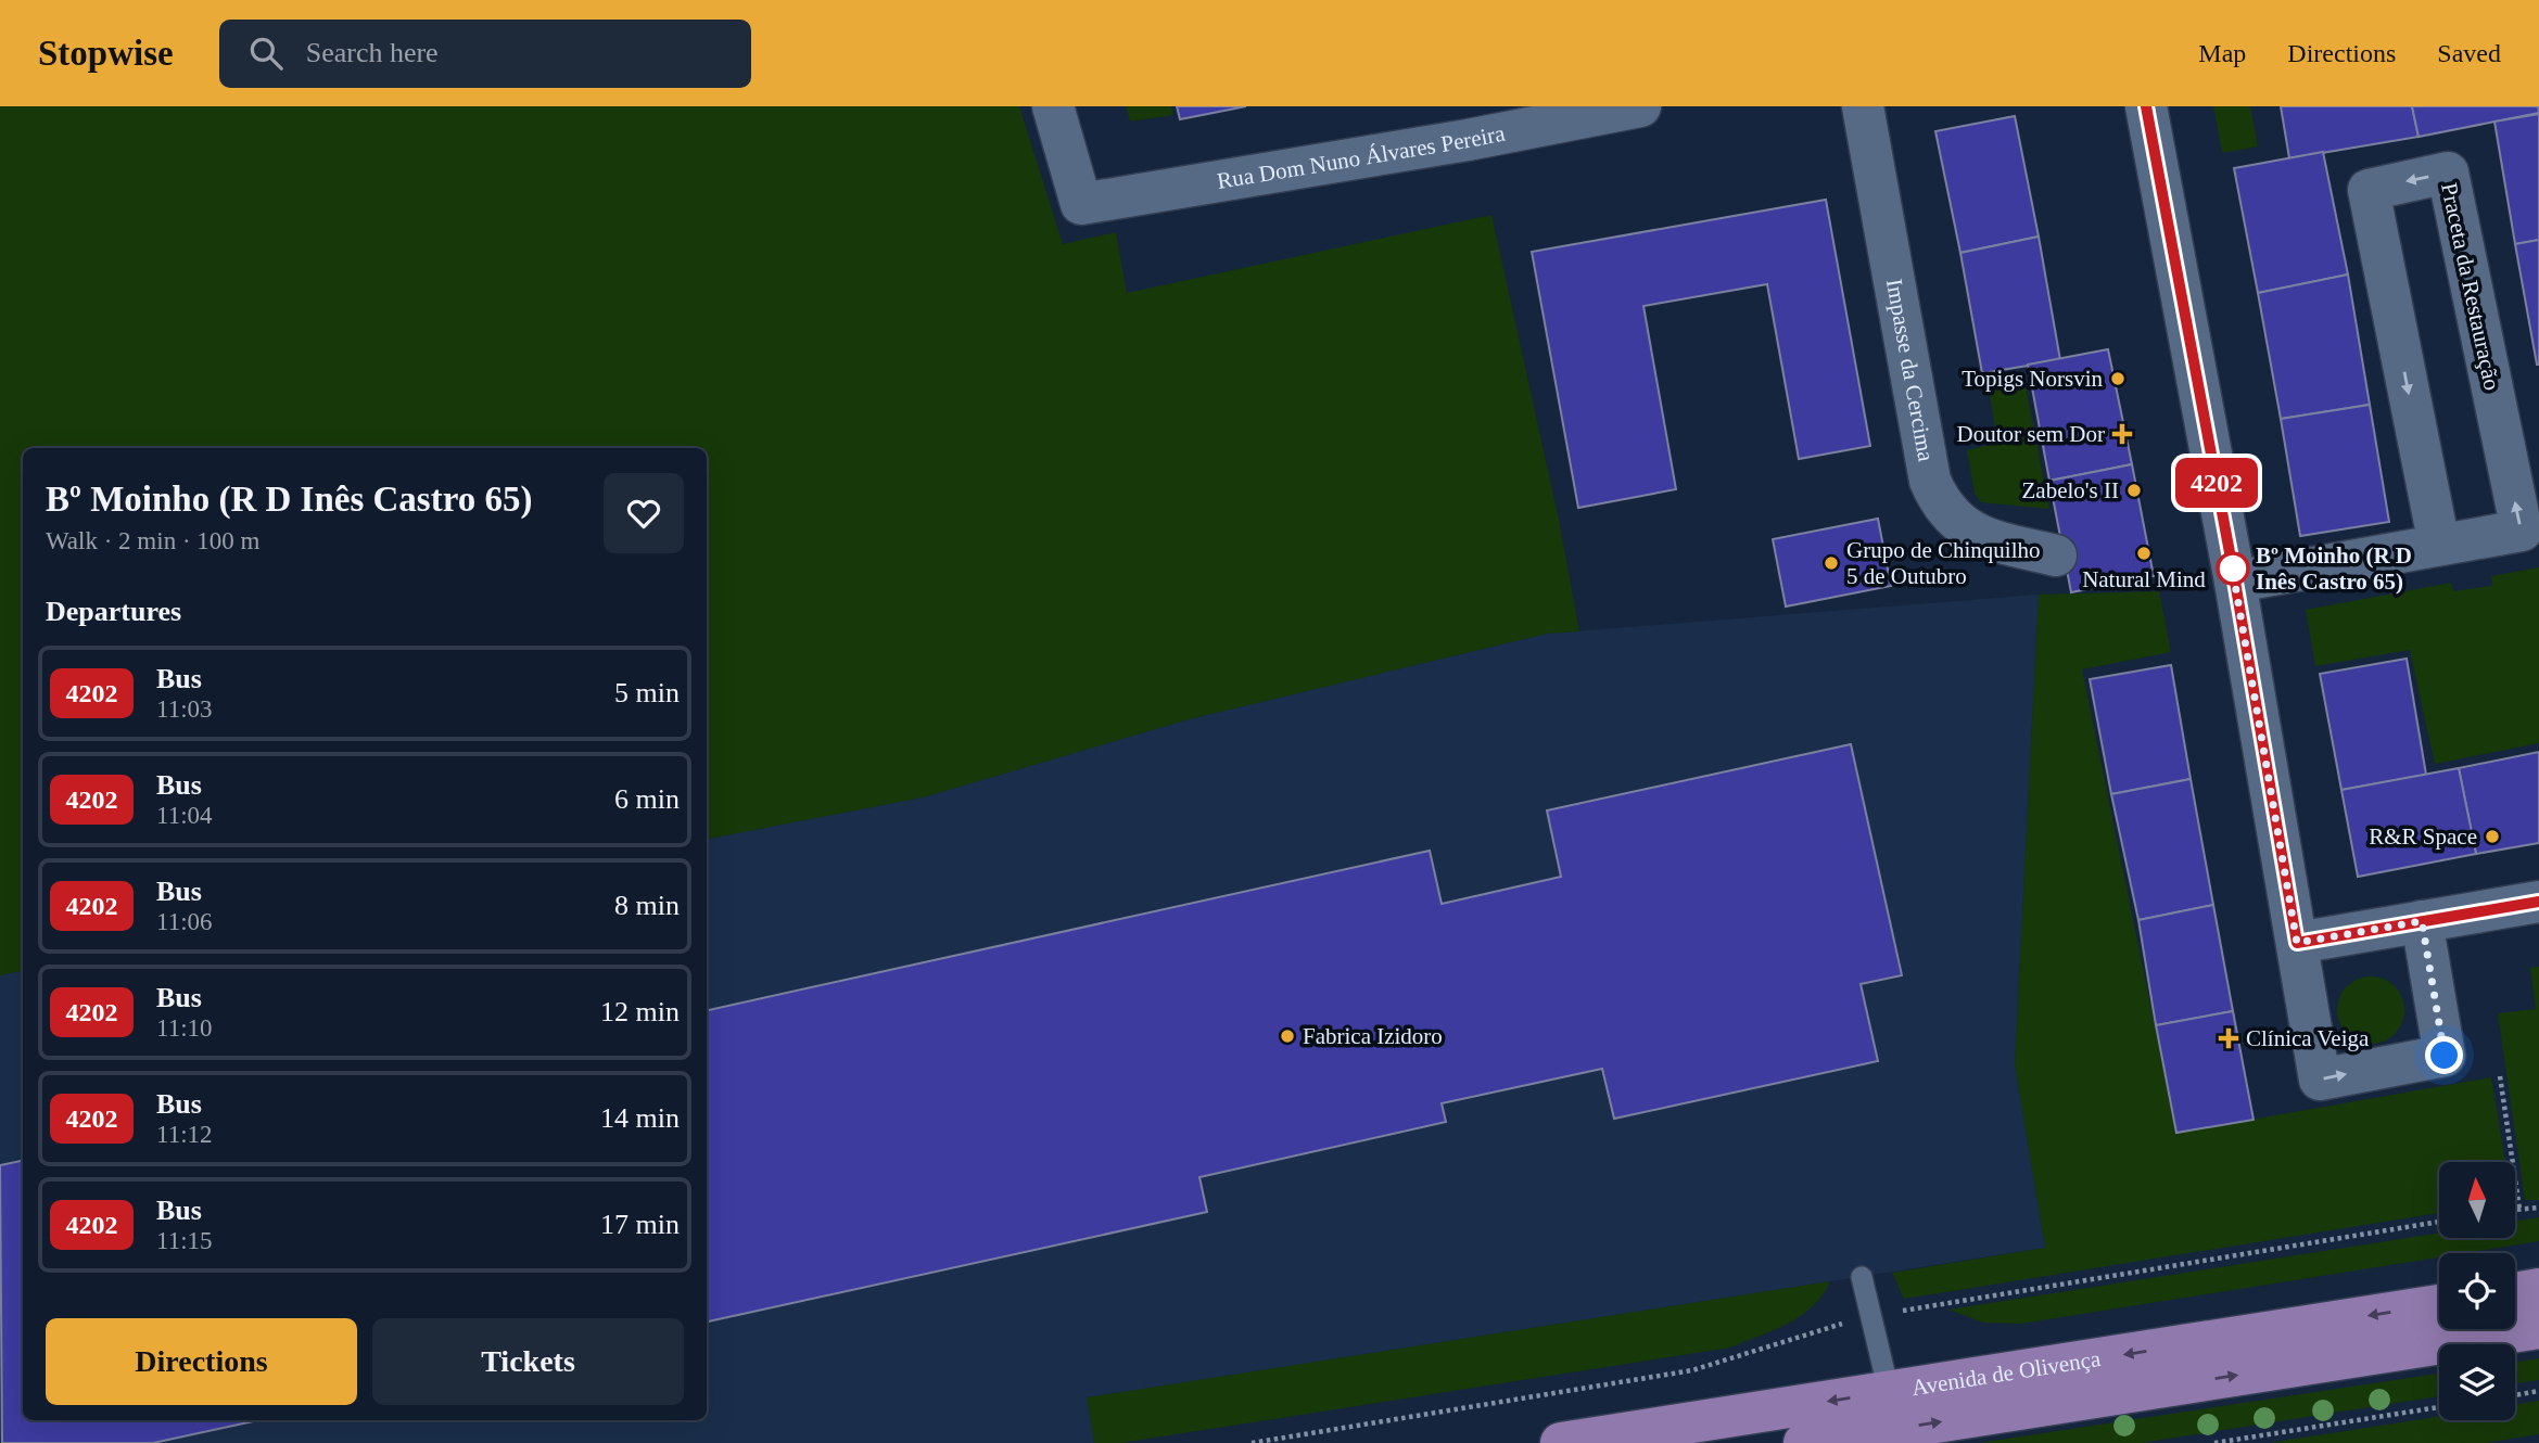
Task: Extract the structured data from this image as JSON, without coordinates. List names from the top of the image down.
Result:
{
  "streets": {
    "main road": ["Avenida de Olivença"],
    "street": ["Rua Dom Nuno Álvares Pereira", "Praceta da Restauração", "Impasse da Cercima"]
  },
  "places": {
    "other": [
      "Topigs Norsvin",
      "Zabelo's II",
      "Natural Mind",
      "Grupo de Chinquilho 5 de Outubro",
      "Bº Moinho (R D Inês Castro 65)",
      "R&R Space",
      "Fabrica Izidoro"
    ],
    "health": ["Doutor sem Dor", "Clínica Veiga"]
  },
  "lines": ["bus line 4202"],
  "north": "top",
  "page": {
    "header": "Stopwise",
    "search": "Search here",
    "nav": ["Map", "Directions", "Saved"],
    "on_map": "4202",
    "heading": [
      ["Bº Moinho (R D Inês Castro 65)", "Walk · 2 min · 100 m"],
      "Departures"
    ],
    "list": [
      {
        "mark": "4202",
        "name": "Bus",
        "note": "11:03",
        "value": "5 min"
      },
      {
        "mark": "4202",
        "name": "Bus",
        "note": "11:04",
        "value": "6 min"
      },
      {
        "mark": "4202",
        "name": "Bus",
        "note": "11:06",
        "value": "8 min"
      },
      {
        "mark": "4202",
        "name": "Bus",
        "note": "11:10",
        "value": "12 min"
      },
      {
        "mark": "4202",
        "name": "Bus",
        "note": "11:12",
        "value": "14 min"
      },
      {
        "mark": "4202",
        "name": "Bus",
        "note": "11:15",
        "value": "17 min"
      }
    ],
    "buttons": ["Directions", "Tickets"]
  }
}
